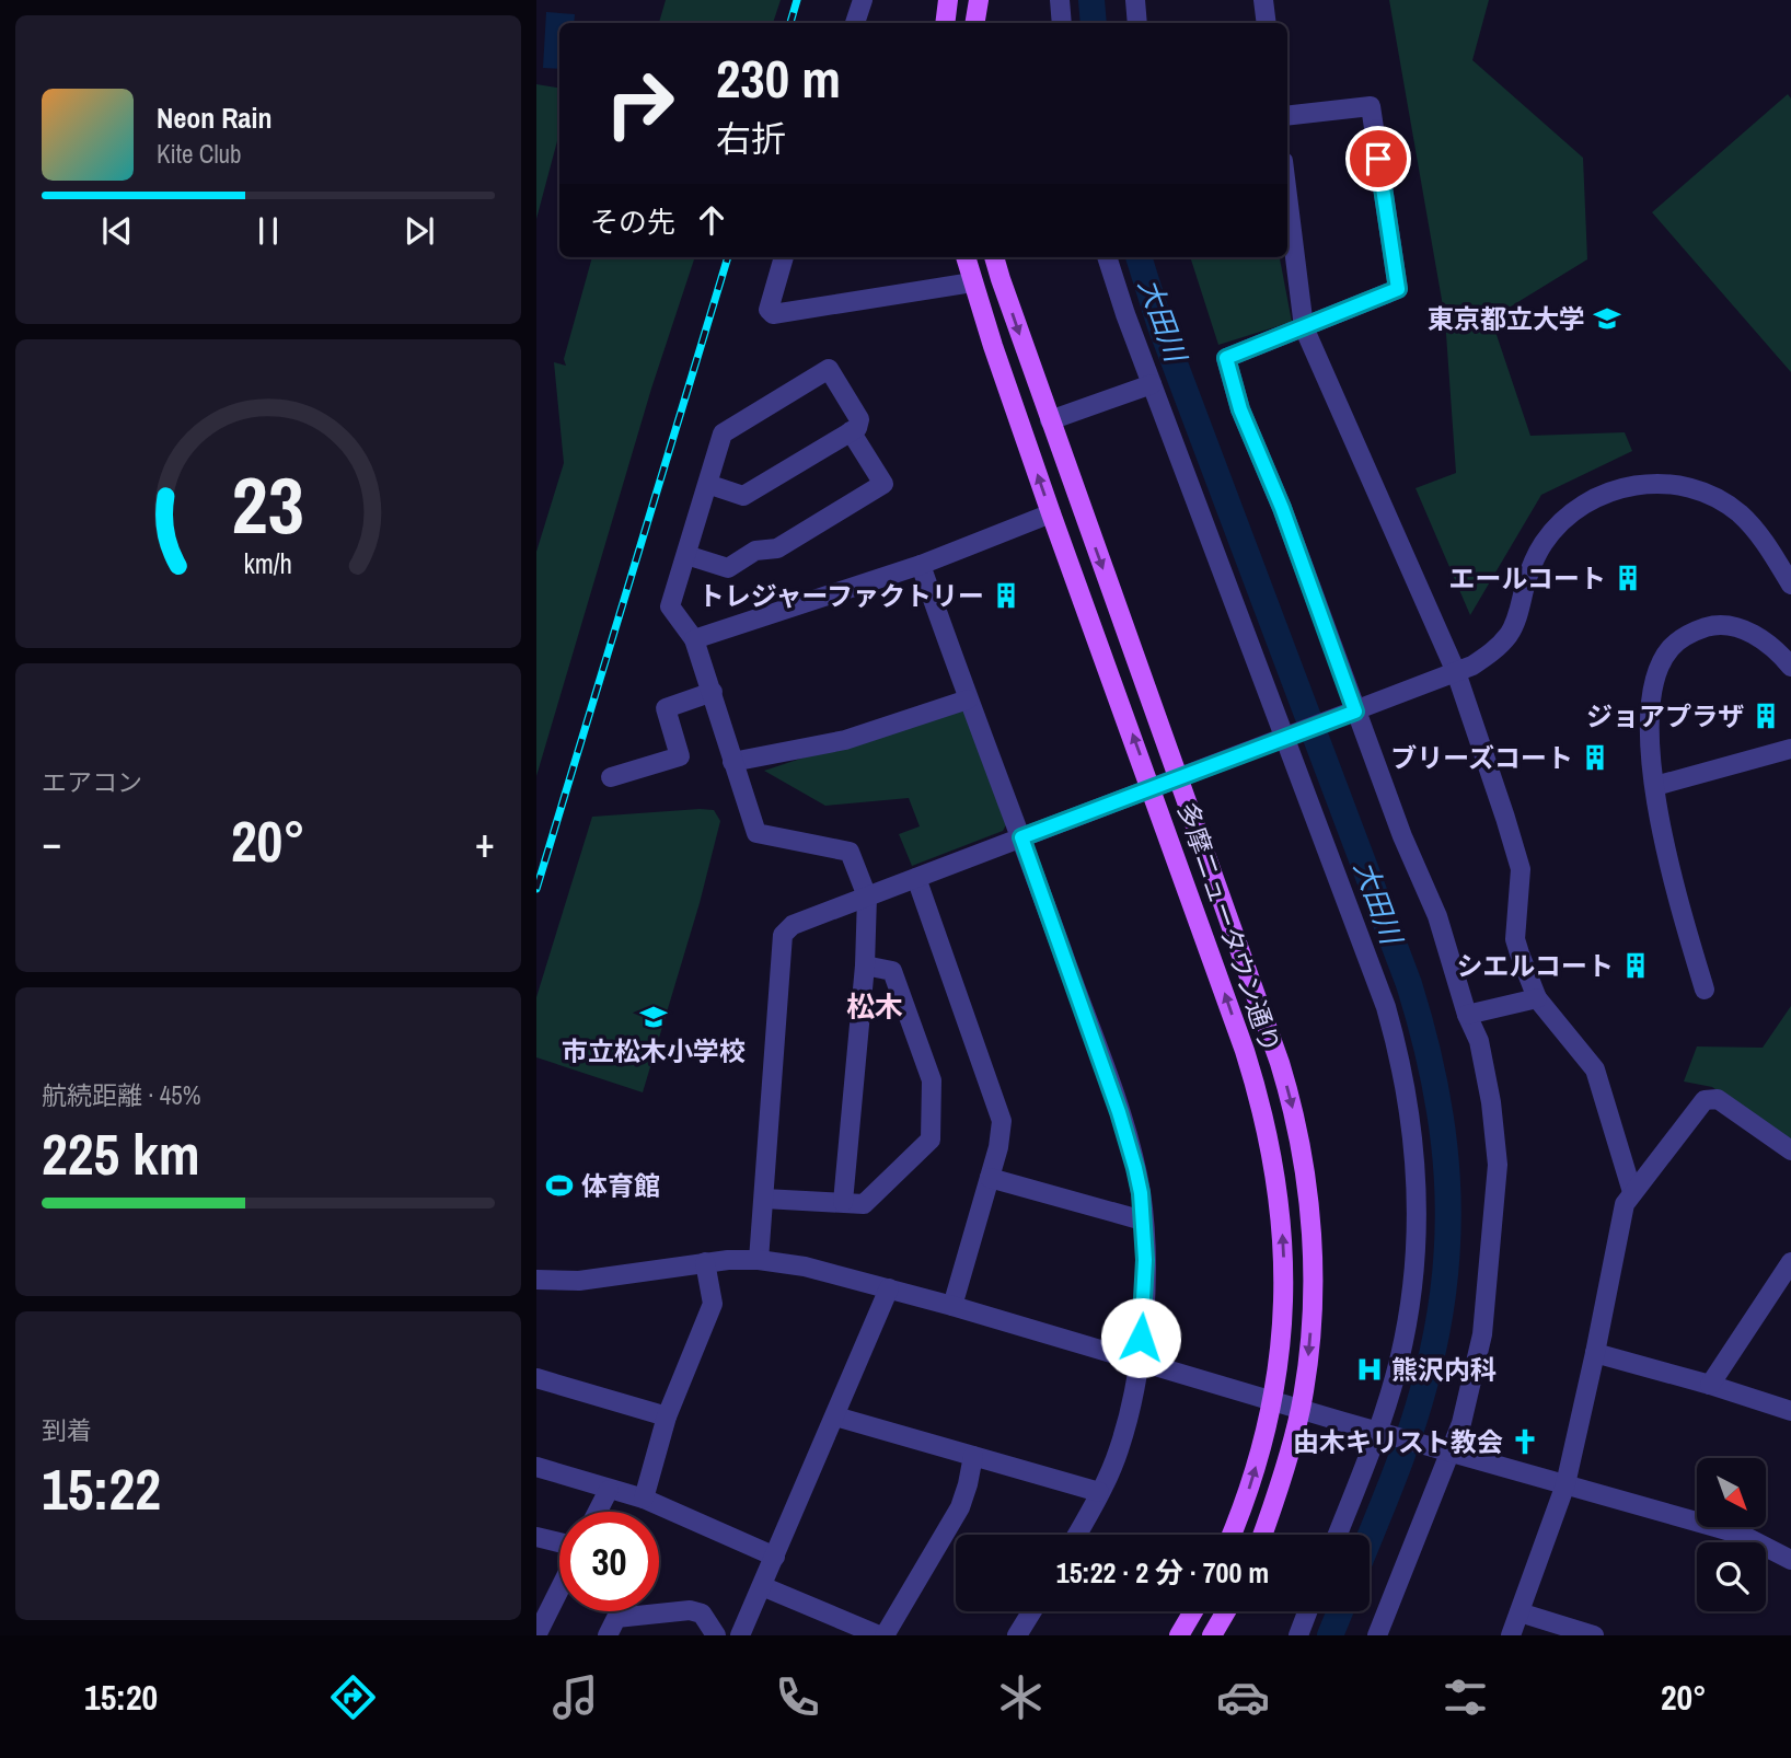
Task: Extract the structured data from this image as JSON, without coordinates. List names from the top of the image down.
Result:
{
  "streets": {
    "main road": ["多摩ニュータウン通り"]
  },
  "districts": ["松木"],
  "water": ["大田川"],
  "places": {
    "school or university": ["東京都立大学", "市立松木小学校"],
    "building": [
      "エールコート",
      "トレジャーファクトリー",
      "ジョアプラザ",
      "ブリーズコート",
      "シエルコート"
    ],
    "sports": ["体育館"],
    "hospital": ["熊沢内科"],
    "church": ["由木キリスト教会"]
  },
  "north": "bottom right",
  "page": {
    "turn": ["230 m", "右折"],
    "song": ["Neon Rain", "Kite Club"],
    "then": "その先",
    "tile": [
      "エアコン",
      ["航続距離 · 45%", "225 km"],
      ["到着", "15:22"]
    ],
    "heat": ["−", "20°", "+"],
    "limit": "30",
    "trip": "15:22 · 2 分 · 700 m",
    "tabs": ["15:20", "20°"],
    "gauge": ["23", "km/h"]
  }
}
